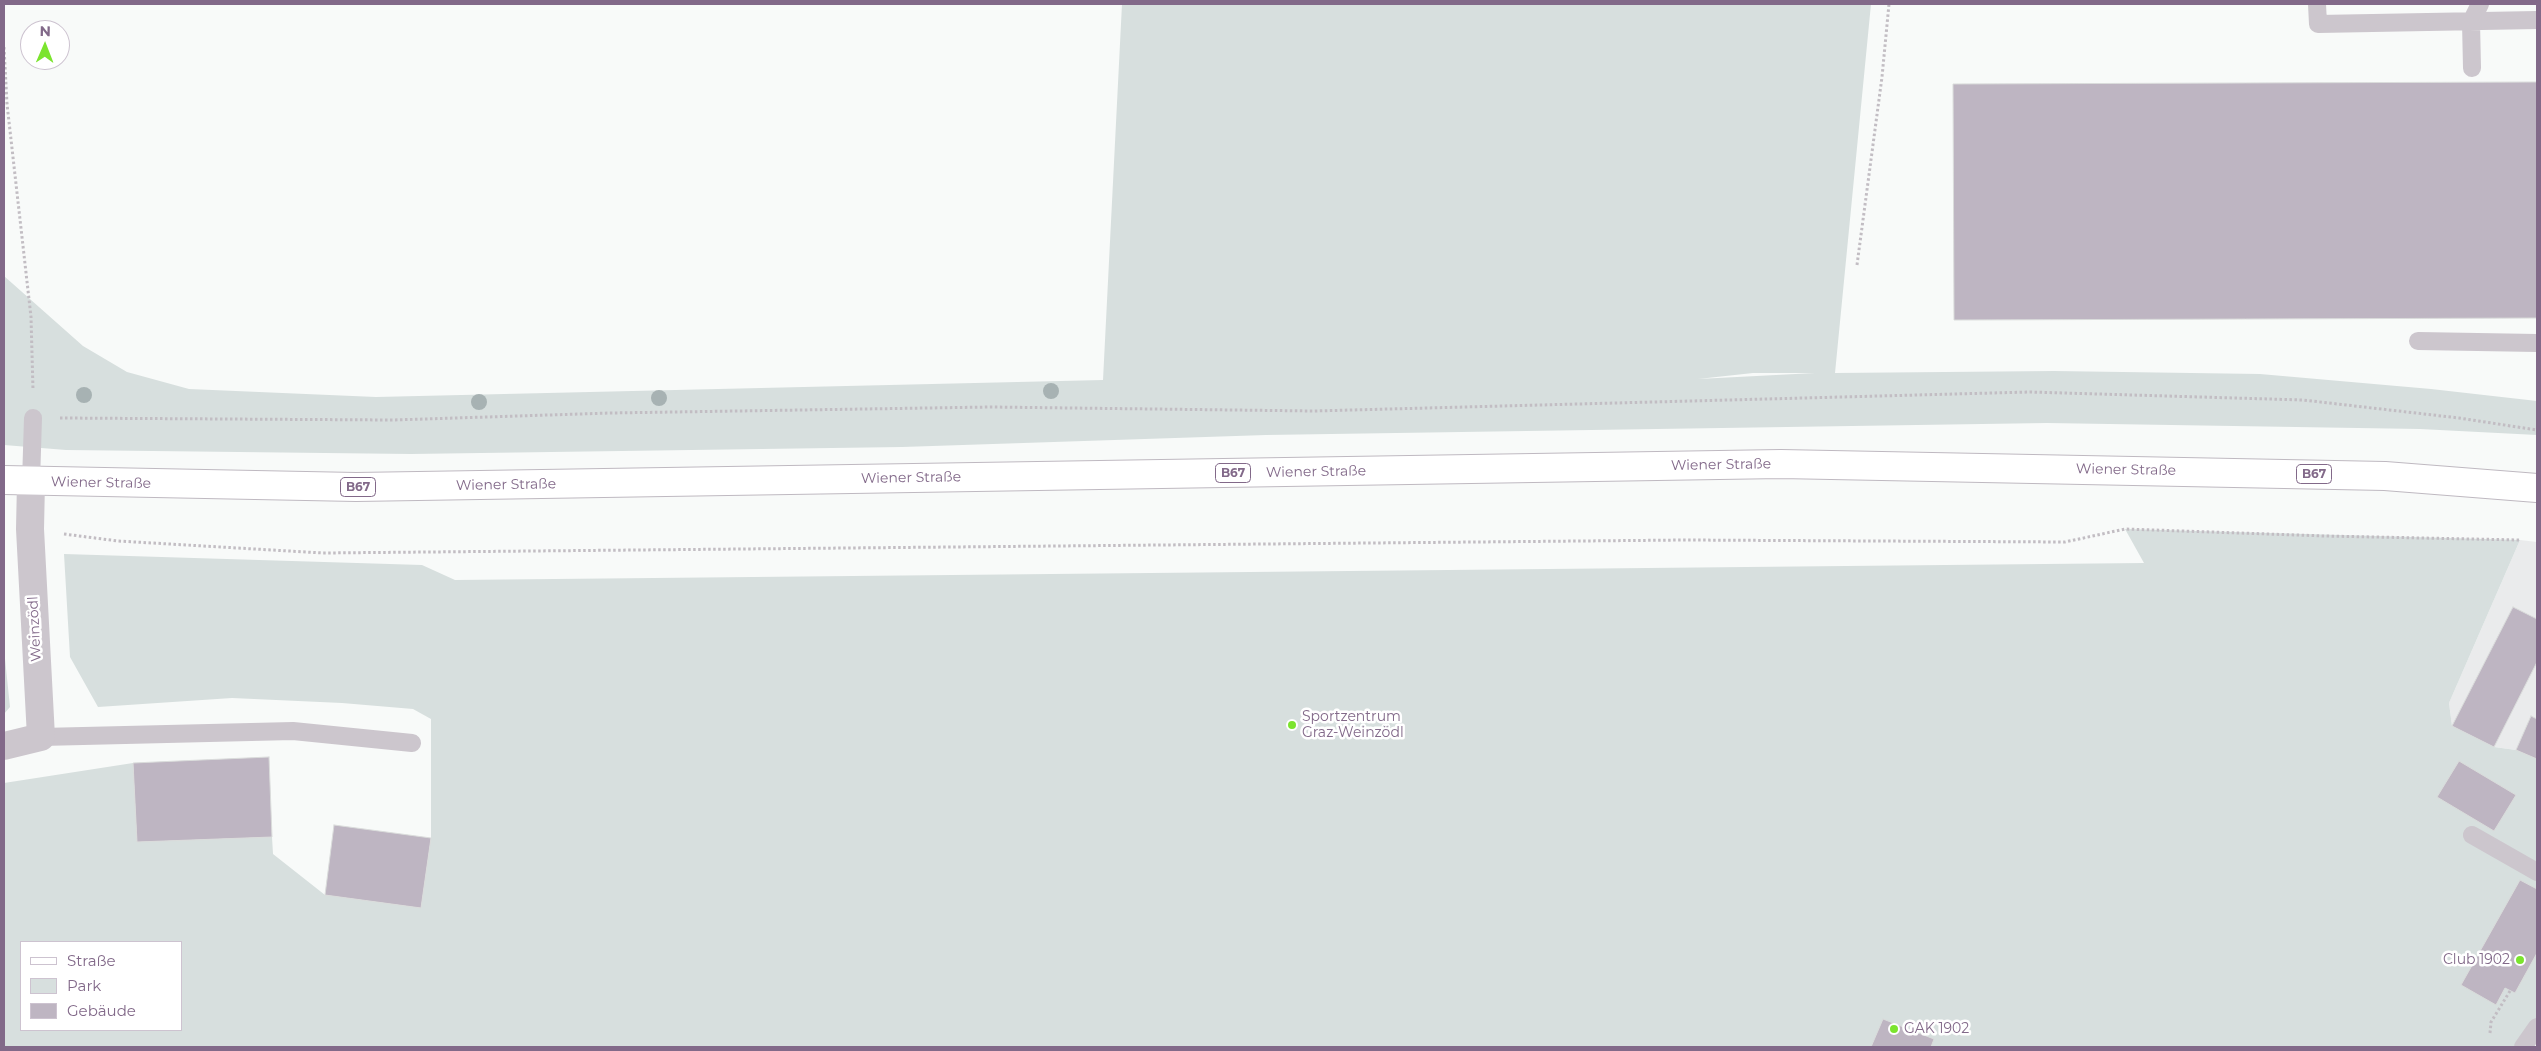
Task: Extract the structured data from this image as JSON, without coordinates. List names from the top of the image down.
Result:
{
  "streets": {
    "main road": ["Wiener Straße", "B67"],
    "street": ["Weinzödl"]
  },
  "crossings": [
    ["Wiener Straße", "Weinzödl"]
  ],
  "places": ["Sportzentrum Graz-Weinzödl", "Club 1902", "GAK 1902"],
  "legend": ["Straße", "Park", "Gebäude"],
  "north": "top"
}
